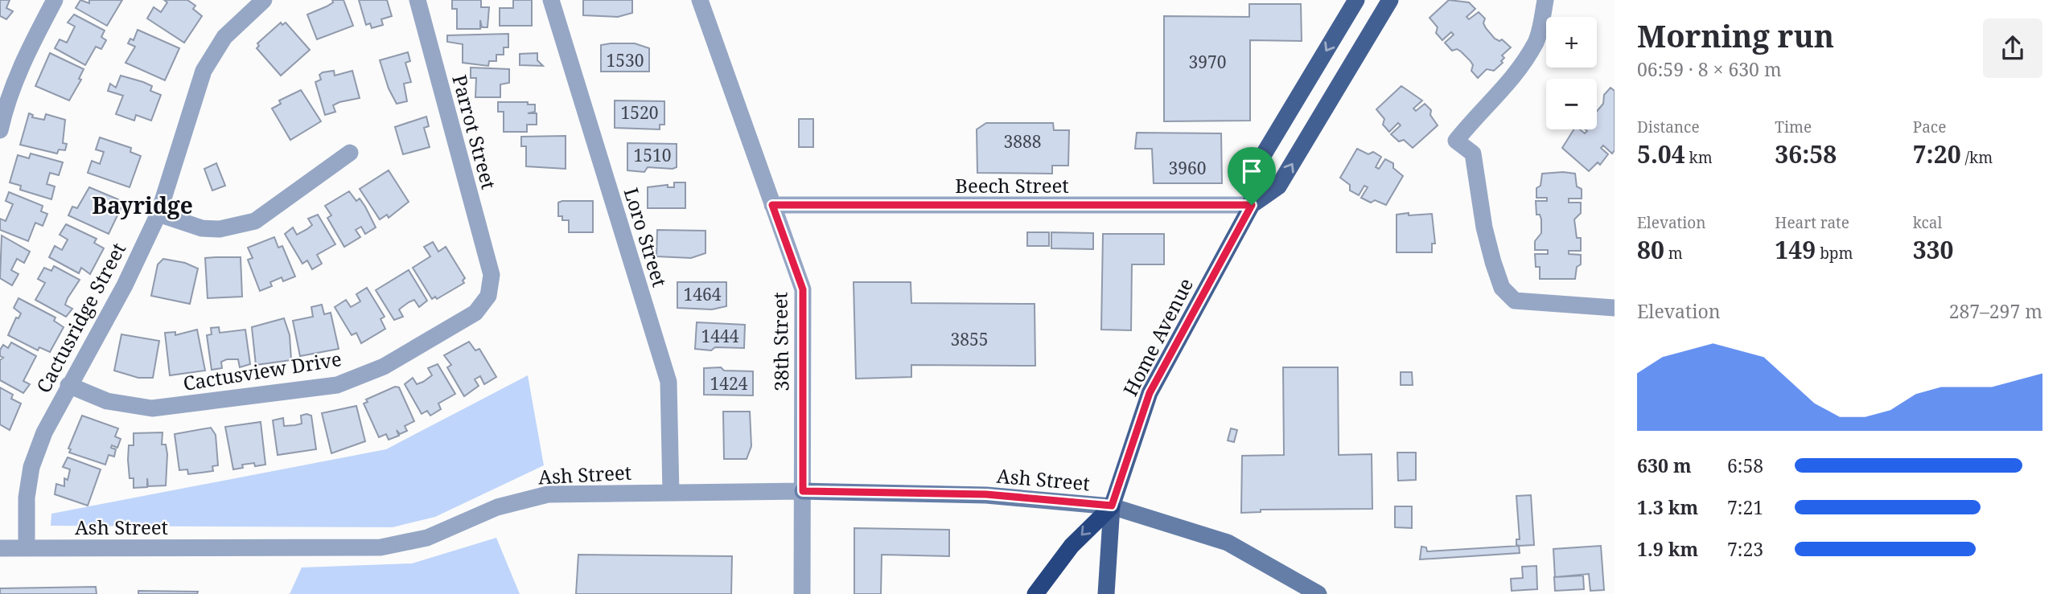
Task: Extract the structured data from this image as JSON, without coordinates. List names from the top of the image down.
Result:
{
  "streets": {
    "main road": ["Home Avenue"],
    "street": [
      "Parrot Street",
      "Beech Street",
      "Loro Street",
      "Cactusridge Street",
      "38th Street",
      "Cactusview Drive",
      "Ash Street"
    ]
  },
  "crossings": [
    ["Parrot Street", "Cactusview Drive"],
    ["Beech Street", "Home Avenue"],
    ["Beech Street", "38th Street"],
    ["Loro Street", "Ash Street"],
    ["Cactusridge Street", "Cactusview Drive"],
    ["Cactusridge Street", "Ash Street"],
    ["Home Avenue", "Ash Street"],
    ["38th Street", "Ash Street"]
  ],
  "districts": ["Bayridge"],
  "house_numbers": [
    "1530",
    "3970",
    "1520",
    "3888",
    "1510",
    "3960",
    "1464",
    "1444",
    "3855",
    "1424"
  ],
  "page": {
    "heading": ["Morning run", "06:59 · 8 × 630 m"],
    "map_buttons": ["+", "−"],
    "stats": [
      ["Distance", "5.04 km"],
      ["Time", "36:58"],
      ["Pace", "7:20 /km"],
      ["Elevation", "80 m"],
      ["Heart rate", "149 bpm"],
      ["kcal", "330"]
    ],
    "chart": ["Elevation", "287–297 m"],
    "list": [
      {
        "name": "630 m",
        "note": "6:58"
      },
      {
        "name": "1.3 km",
        "note": "7:21"
      },
      {
        "name": "1.9 km",
        "note": "7:23"
      }
    ]
  }
}
